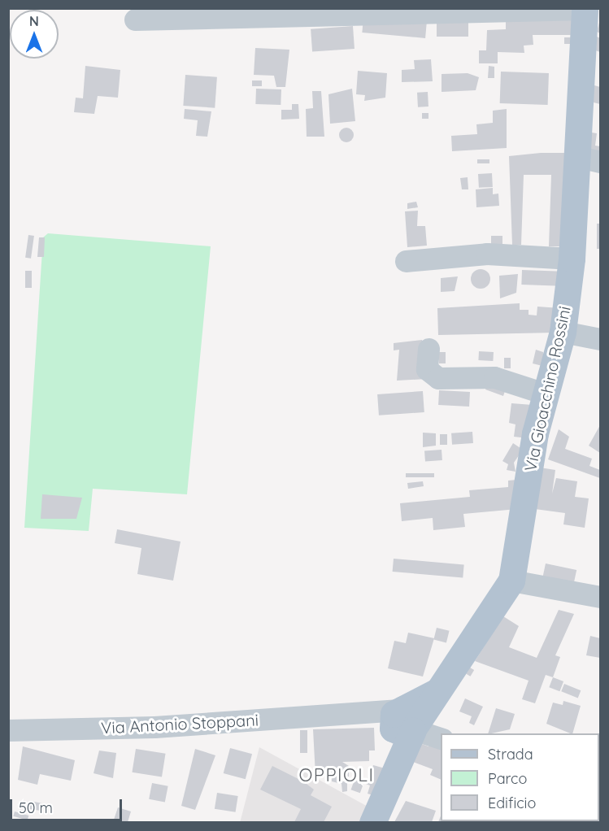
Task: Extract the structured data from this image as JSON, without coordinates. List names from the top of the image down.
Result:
{
  "streets": {
    "main road": ["Via Gioacchino Rossini"],
    "street": ["Via Antonio Stoppani"]
  },
  "crossings": [
    ["Via Gioacchino Rossini", "Via Antonio Stoppani"]
  ],
  "districts": ["OPPIOLI"],
  "legend": ["Strada", "Parco", "Edificio"],
  "scale_bar": "50 m",
  "north": "top"
}
